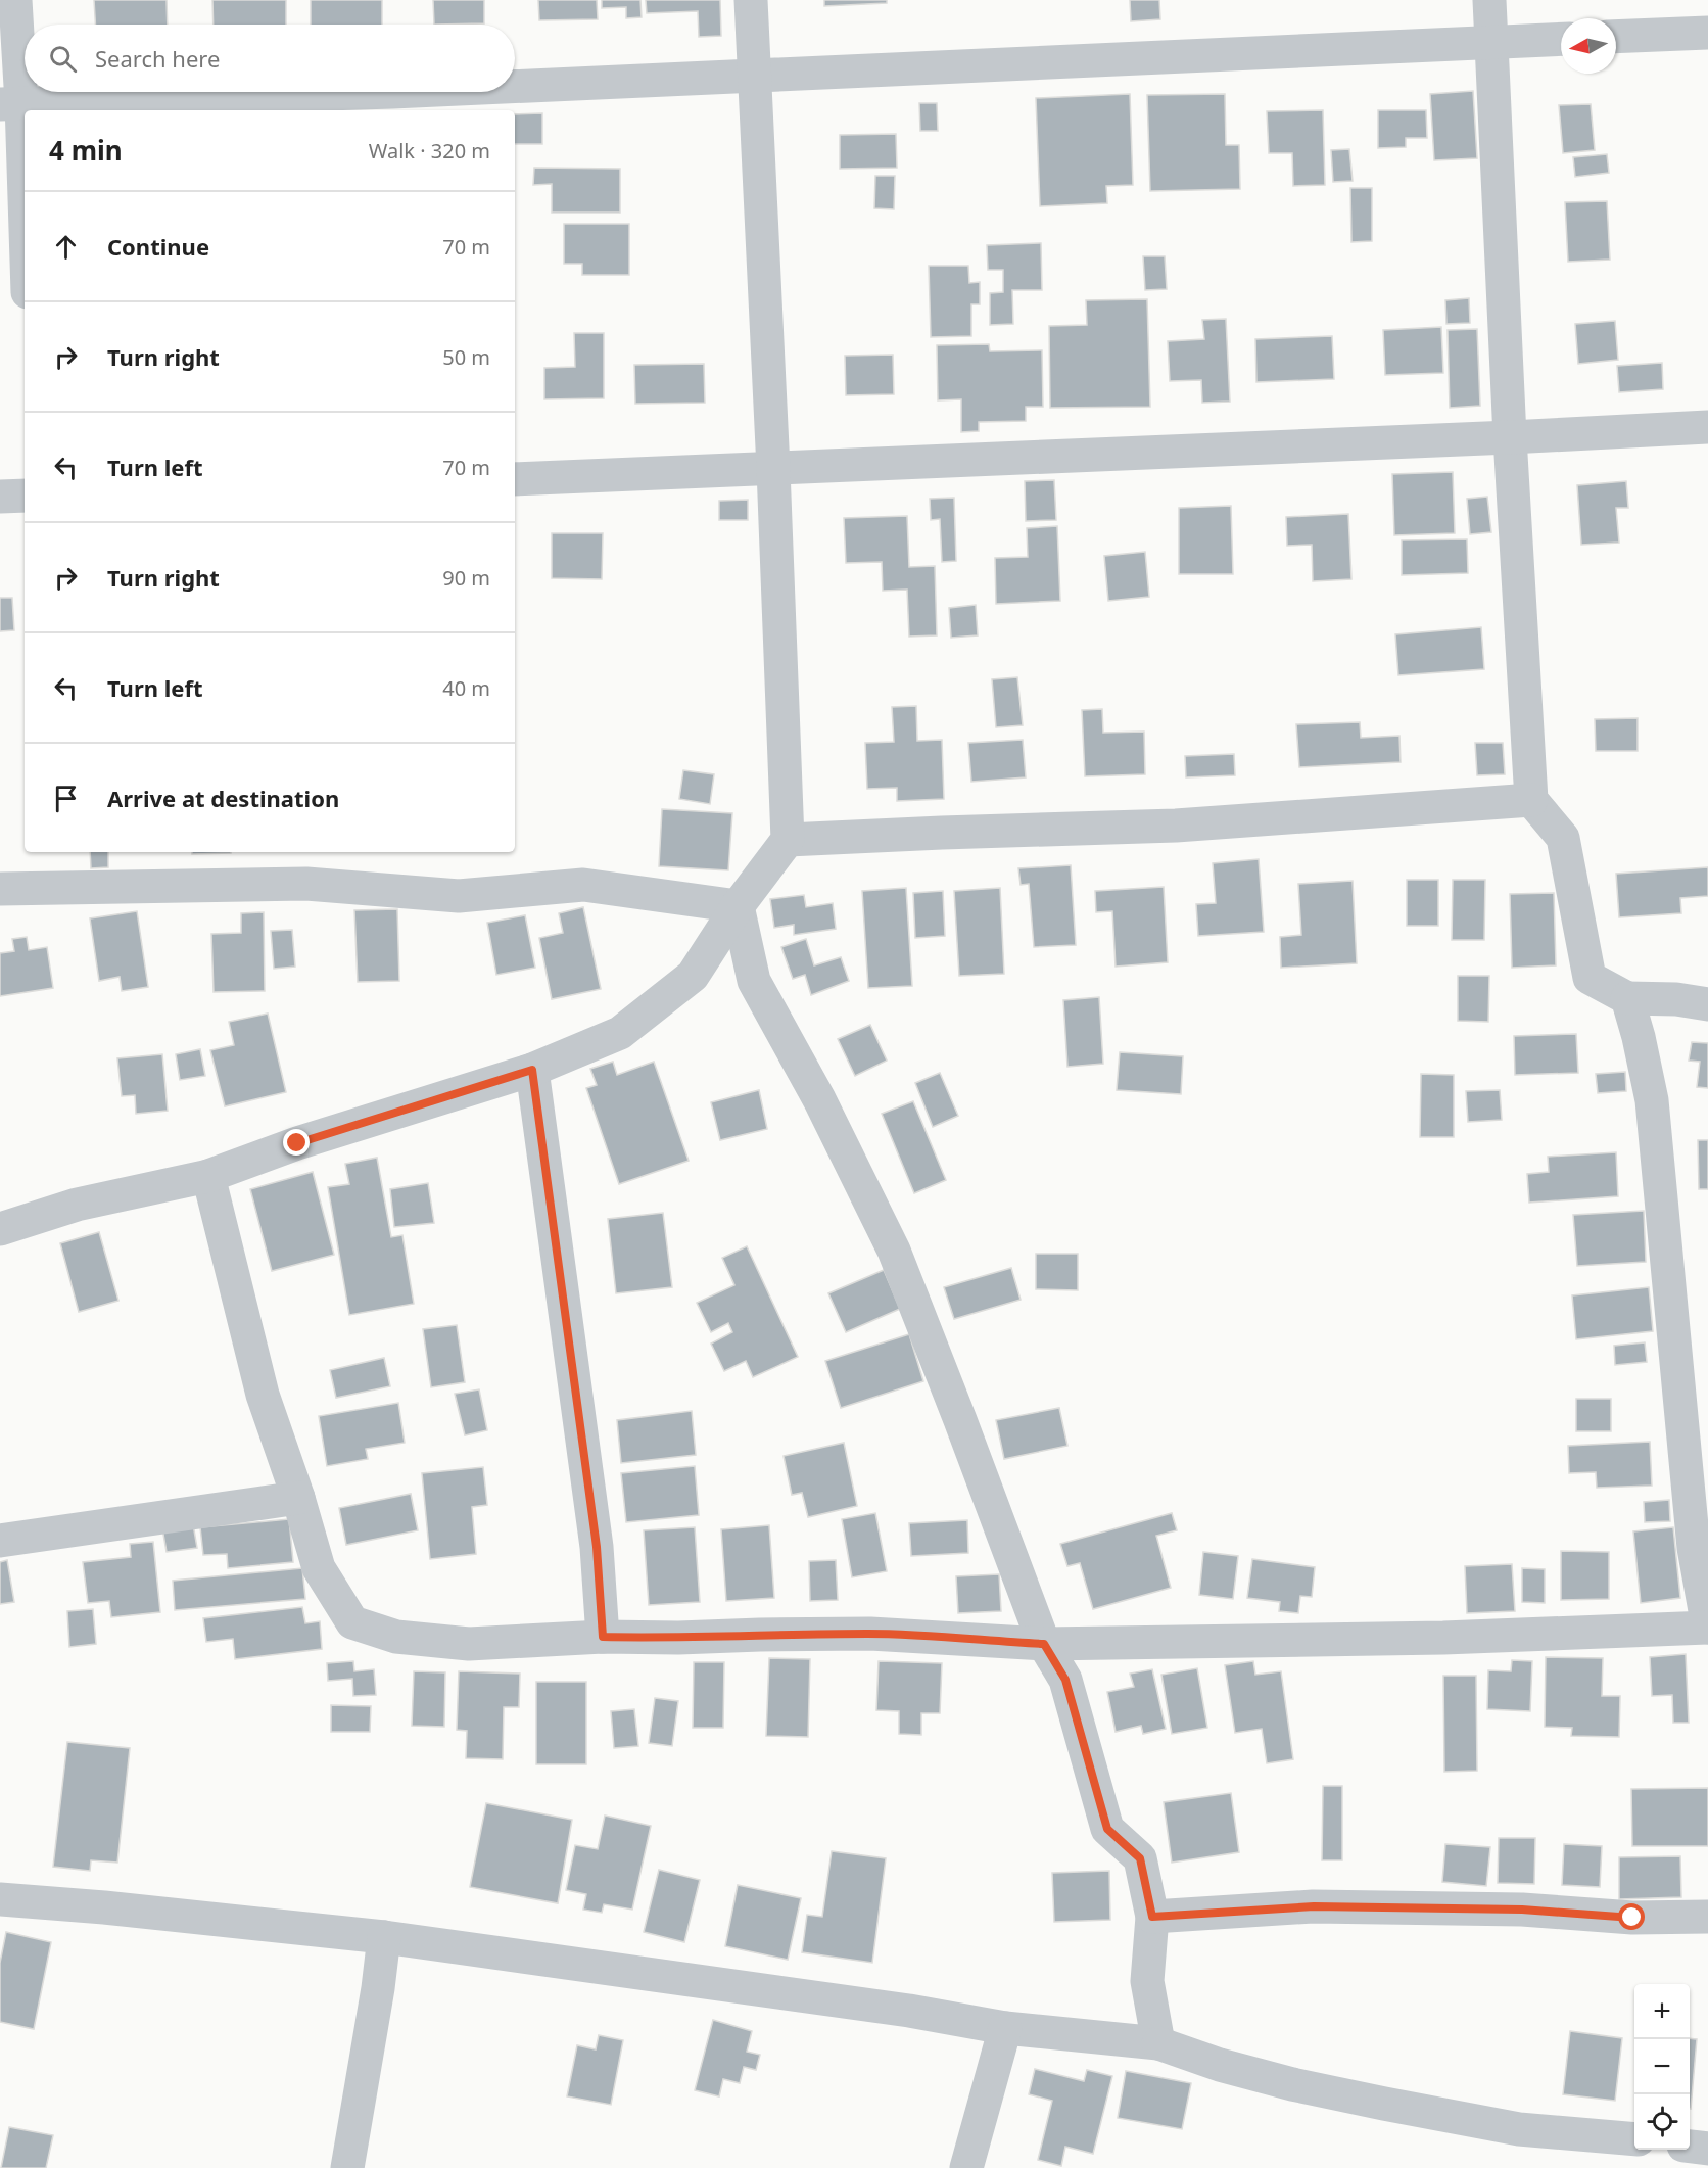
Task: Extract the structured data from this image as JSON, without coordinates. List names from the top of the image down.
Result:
{
  "north": "left",
  "page": {
    "search": "Search here",
    "heading": ["4 min", "Walk · 320 m"],
    "list": [
      ["Continue", "70 m"],
      ["Turn right", "50 m"],
      ["Turn left", "70 m"],
      ["Turn right", "90 m"],
      ["Turn left", "40 m"],
      "Arrive at destination"
    ],
    "map_buttons": ["+", "−"]
  }
}
